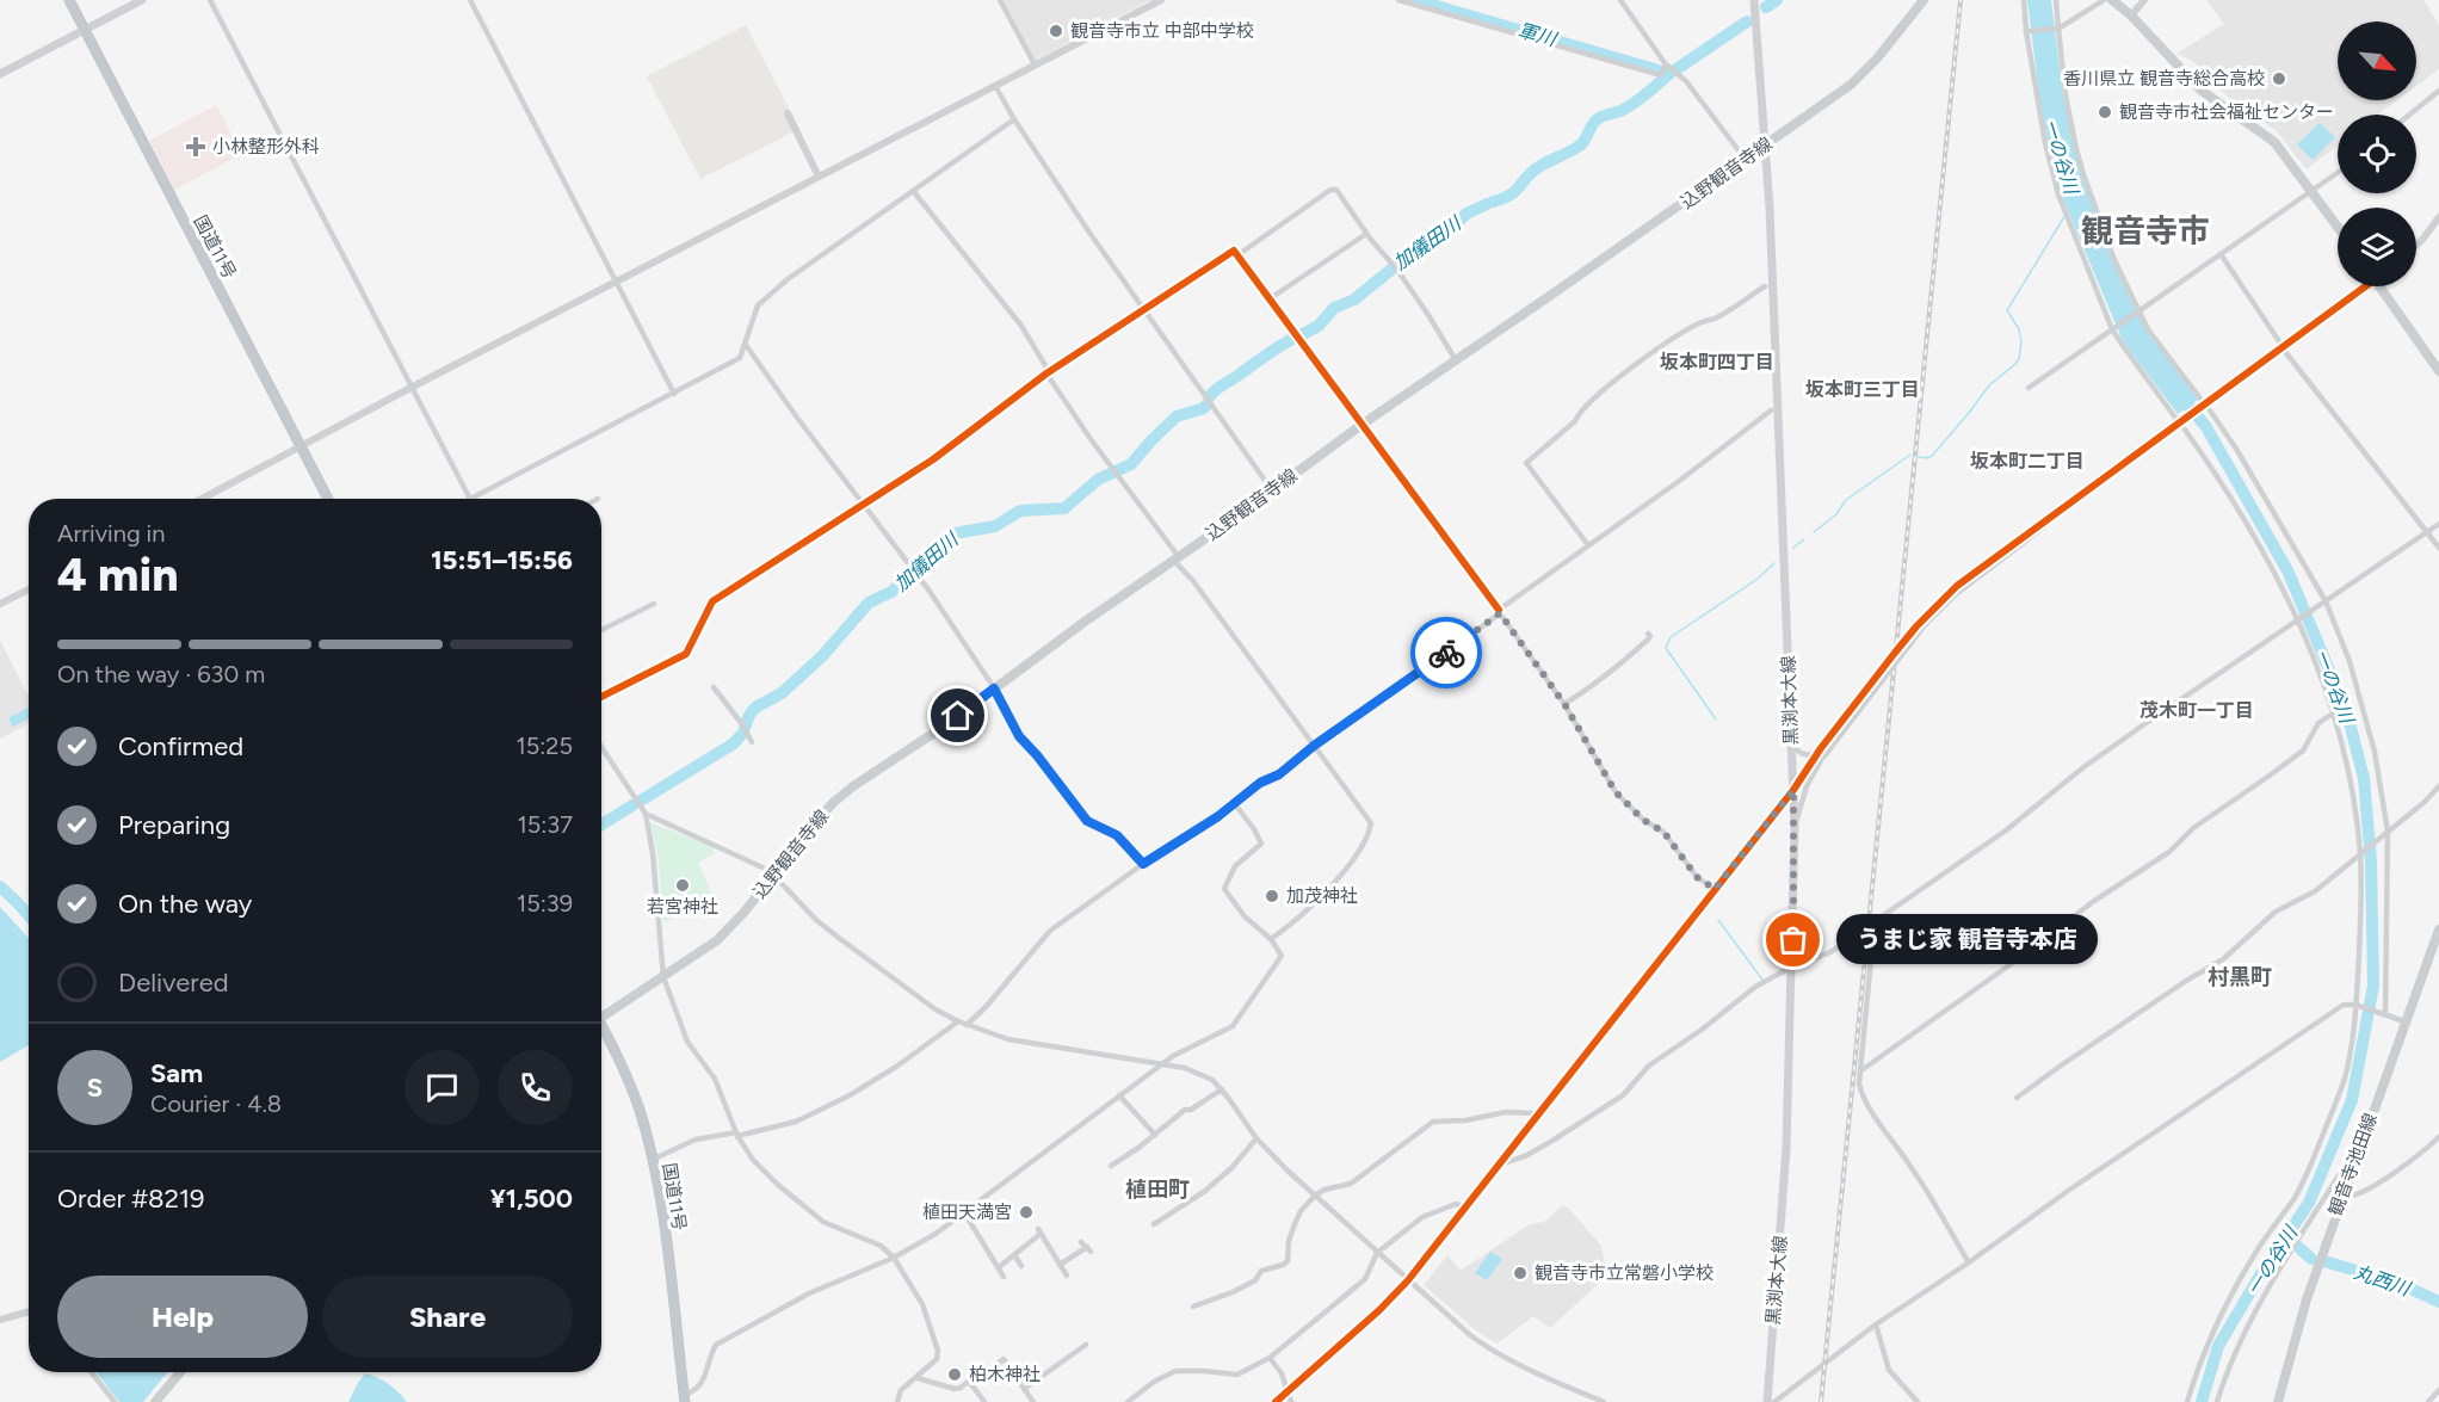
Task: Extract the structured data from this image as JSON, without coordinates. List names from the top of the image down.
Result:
{
  "streets": {
    "highway": ["国道11号"],
    "main road": ["込野観音寺線", "黒渕本大線", "観音寺池田線"]
  },
  "crossings": [
    ["込野観音寺線", "黒渕本大線"]
  ],
  "districts": [
    "観音寺市",
    "坂本町四丁目",
    "坂本町三丁目",
    "坂本町二丁目",
    "茂木町一丁目",
    "村黒町",
    "植田町"
  ],
  "water": [
    "軍川",
    "一の谷川",
    "加儀田川",
    "丸西川"
  ],
  "places": {
    "other": [
      "観音寺市立 中部中学校",
      "香川県立 観音寺総合高校",
      "観音寺市社会福祉センター",
      "若宮神社",
      "加茂神社",
      "うまじ家 観音寺本店",
      "植田天満宮",
      "観音寺市立常磐小学校",
      "柏木神社"
    ],
    "health": ["小林整形外科"]
  },
  "north": "bottom right",
  "page": {
    "heading": ["4 min", "Arriving in", "15:51–15:56"],
    "panel": [
      "Sam",
      "Courier · 4.8",
      "Order #8219",
      "¥1,500"
    ],
    "bar": "On the way · 630 m",
    "list": [
      ["Confirmed", "15:25"],
      ["Preparing", "15:37"],
      ["On the way", "15:39"],
      "Delivered"
    ],
    "bubble": "うまじ家 観音寺本店",
    "round": "S",
    "buttons": ["Help", "Share"]
  }
}
